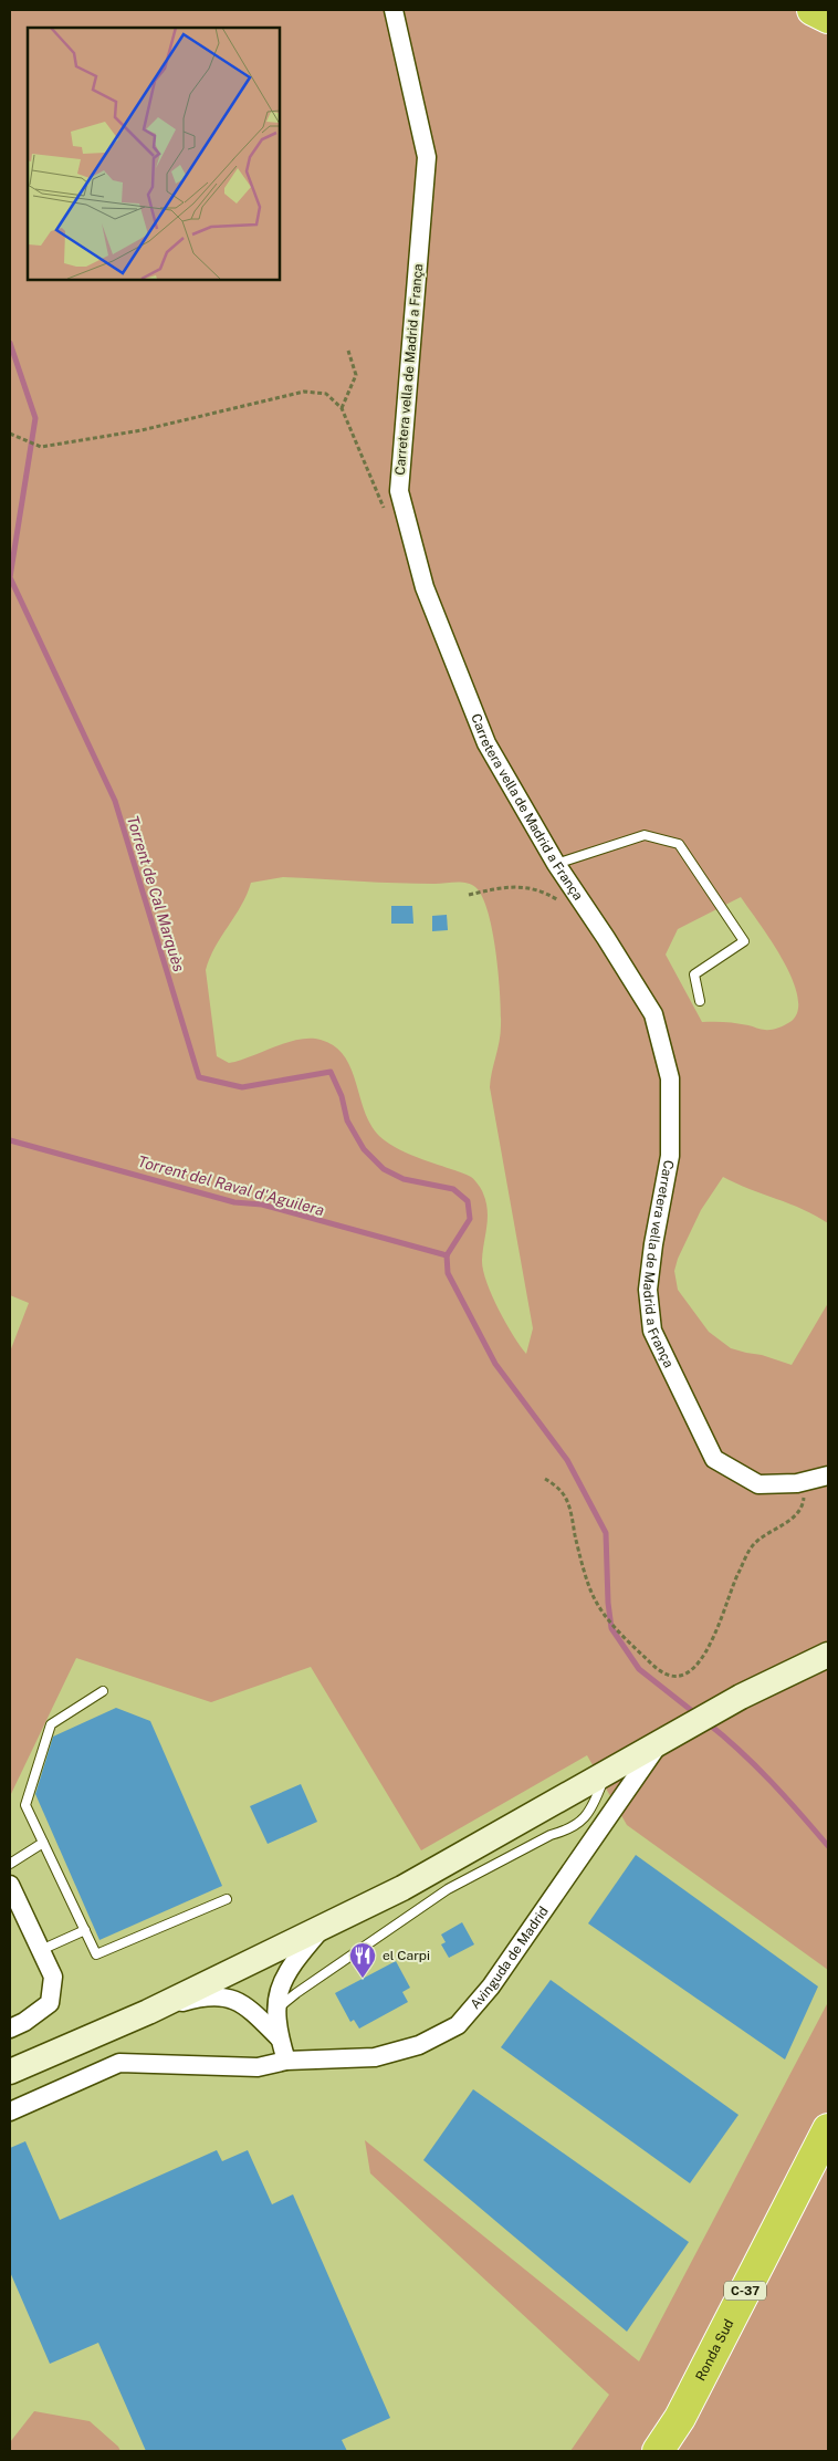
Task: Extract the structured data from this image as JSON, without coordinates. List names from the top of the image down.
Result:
{
  "streets": {
    "highway": ["C-37", "Ronda Sud"],
    "street": ["Carretera vella de Madrid a França", "Avinguda de Madrid"]
  },
  "water": ["Torrent de Cal Marquès", "Torrent del Raval d'Aguilera"],
  "places": {
    "restaurant": ["el Carpi"]
  }
}
